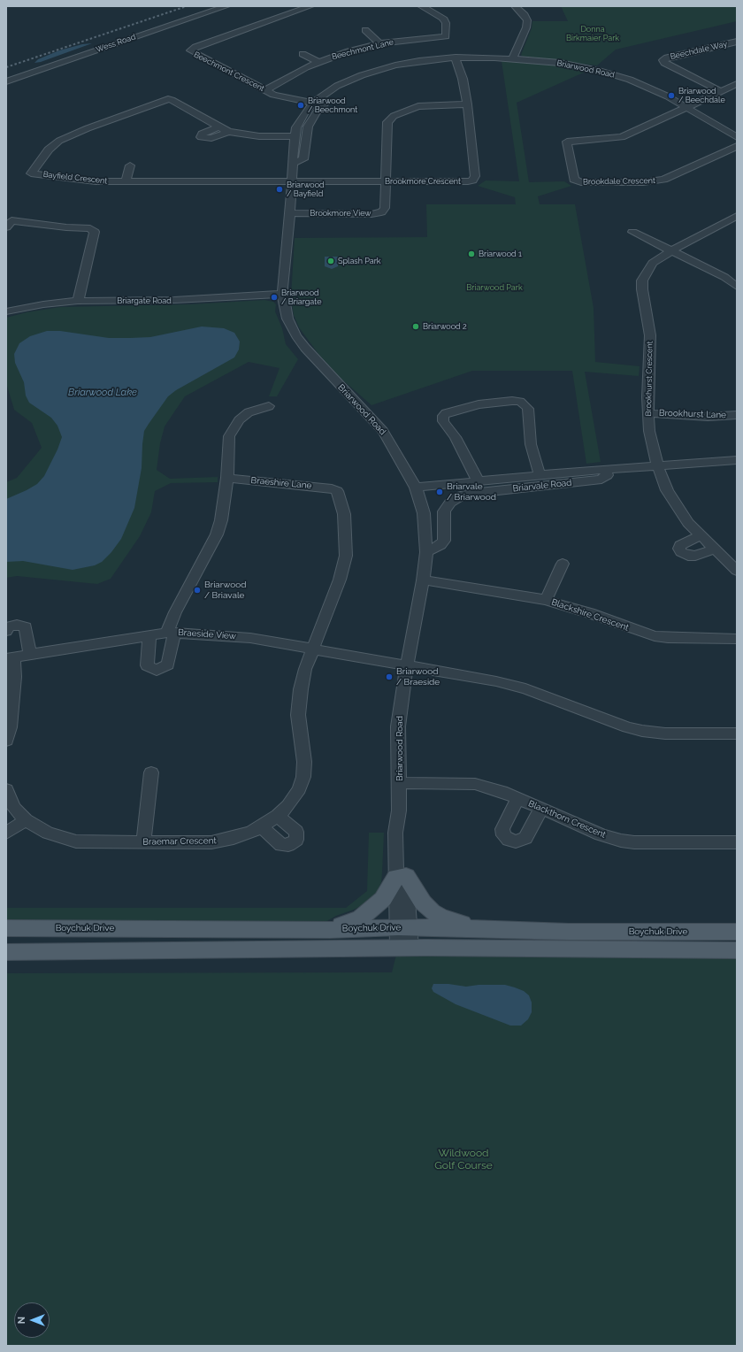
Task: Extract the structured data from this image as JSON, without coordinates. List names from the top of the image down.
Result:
{
  "streets": {
    "main road": ["Boychuk Drive"],
    "street": [
      "Wess Road",
      "Beechmont Lane",
      "Beechdale Way",
      "Briarwood Road",
      "Beechmont Crescent",
      "Bayfield Crescent",
      "Brookmore Crescent",
      "Brookdale Crescent",
      "Brookmore View",
      "Briargate Road",
      "Brookhurst Crescent",
      "Brookhurst Lane",
      "Braeshire Lane",
      "Briarvale Road",
      "Blackshire Crescent",
      "Braeside View",
      "Blackthorn Crescent",
      "Braemar Crescent"
    ]
  },
  "crossings": [
    ["Beechmont Lane", "Beechmont Crescent"],
    ["Briarwood Road", "Beechmont Crescent"],
    ["Briarwood Road", "Bayfield Crescent"],
    ["Briarwood Road", "Brookmore Crescent"],
    ["Briarwood Road", "Brookdale Crescent"],
    ["Briarwood Road", "Brookmore View"],
    ["Briarwood Road", "Briargate Road"],
    ["Briarwood Road", "Briarvale Road"],
    ["Briarwood Road", "Blackshire Crescent"],
    ["Briarwood Road", "Braeside View"],
    ["Briarwood Road", "Blackthorn Crescent"],
    ["Briarwood Road", "Boychuk Drive"],
    ["Bayfield Crescent", "Brookmore Crescent"],
    ["Brookmore Crescent", "Brookmore View"],
    ["Brookhurst Crescent", "Brookhurst Lane"],
    ["Brookhurst Crescent", "Briarvale Road"],
    ["Braeshire Lane", "Braeside View"],
    ["Braeshire Lane", "Braemar Crescent"],
    ["Braeside View", "Braemar Crescent"]
  ],
  "water": ["Briarwood Lake"],
  "parks": ["Donna Birkmaier Park", "Briarwood Park", "Wildwood Golf Course"],
  "places": [
    "Briarwood / Beechdale",
    "Briarwood / Beechmont",
    "Briarwood / Bayfield",
    "Briarwood 1",
    "Splash Park",
    "Briarwood / Briargate",
    "Briarwood 2",
    "Briarvale / Briarwood",
    "Briarwood / Briavale",
    "Briarwood / Braeside"
  ],
  "north": "left"
}
